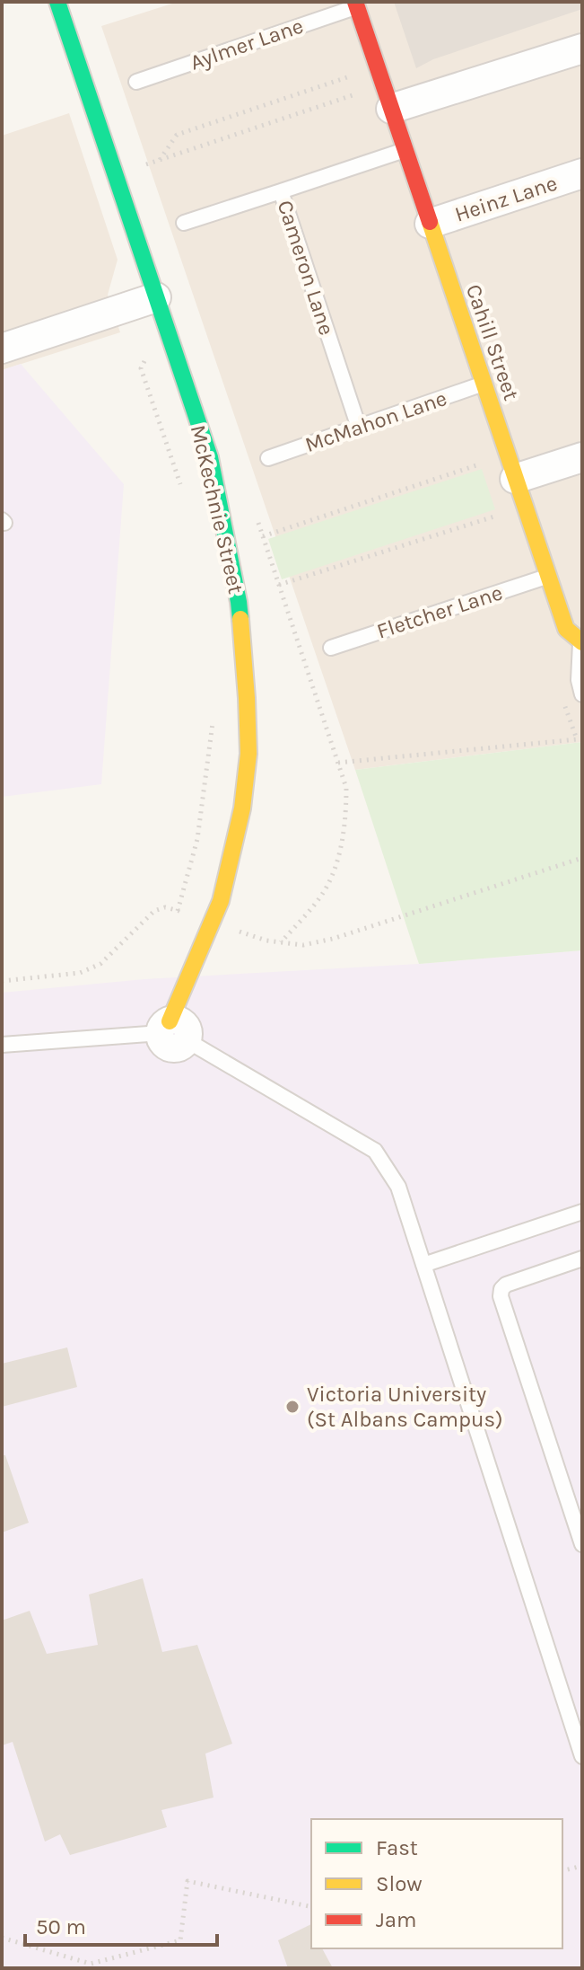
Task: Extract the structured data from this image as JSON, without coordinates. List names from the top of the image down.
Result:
{
  "streets": {
    "street": ["Heinz Lane", "Cahill Street", "McKechnie Street"],
    "lane": [
      "Aylmer Lane",
      "Cameron Lane",
      "McMahon Lane",
      "Fletcher Lane"
    ]
  },
  "crossings": [
    ["Aylmer Lane", "Cahill Street"],
    ["Heinz Lane", "Cahill Street"],
    ["Cameron Lane", "Cahill Street"],
    ["Cameron Lane", "McMahon Lane"],
    ["Cahill Street", "McMahon Lane"],
    ["Cahill Street", "Fletcher Lane"]
  ],
  "places": ["Victoria University (St Albans Campus)"],
  "legend": ["Fast", "Slow", "Jam"],
  "scale_bar": "50 m"
}
